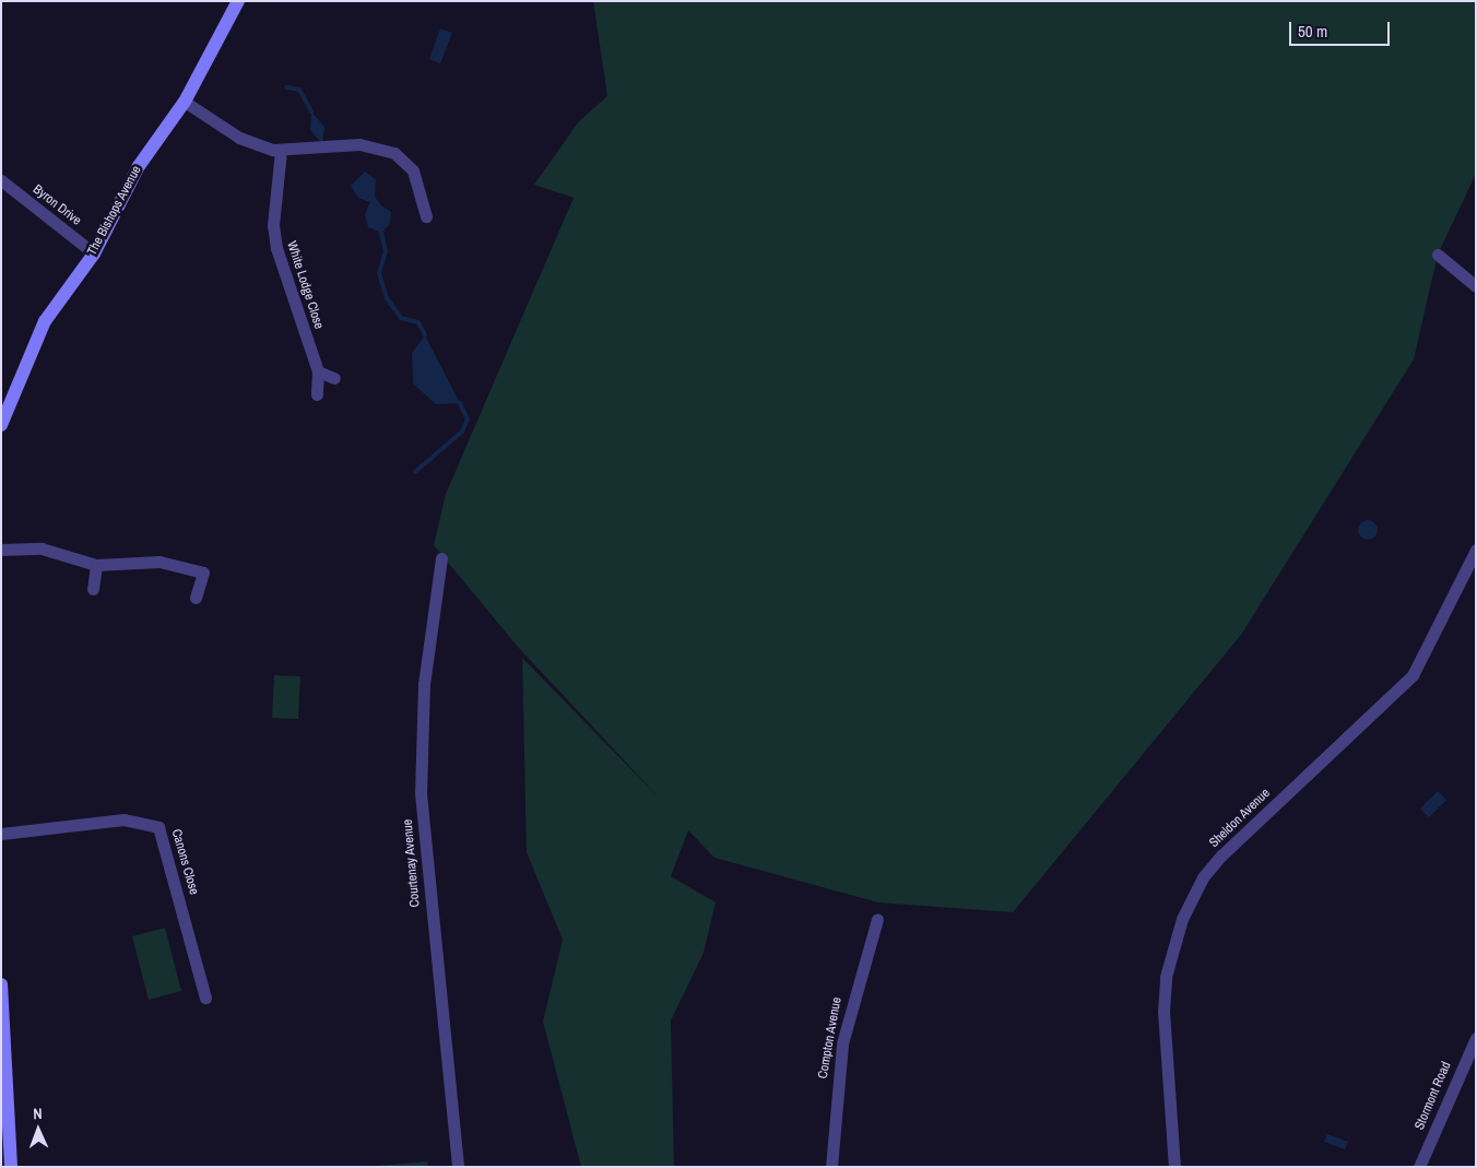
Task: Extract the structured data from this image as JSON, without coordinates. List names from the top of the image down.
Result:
{
  "streets": {
    "street": [
      "Byron Drive",
      "The Bishops Avenue",
      "White Lodge Close",
      "Sheldon Avenue",
      "Canons Close",
      "Courtenay Avenue",
      "Compton Avenue",
      "Stormont Road"
    ]
  },
  "crossings": [
    ["Byron Drive", "The Bishops Avenue"]
  ],
  "scale_bar": "50 m",
  "north": "top"
}
